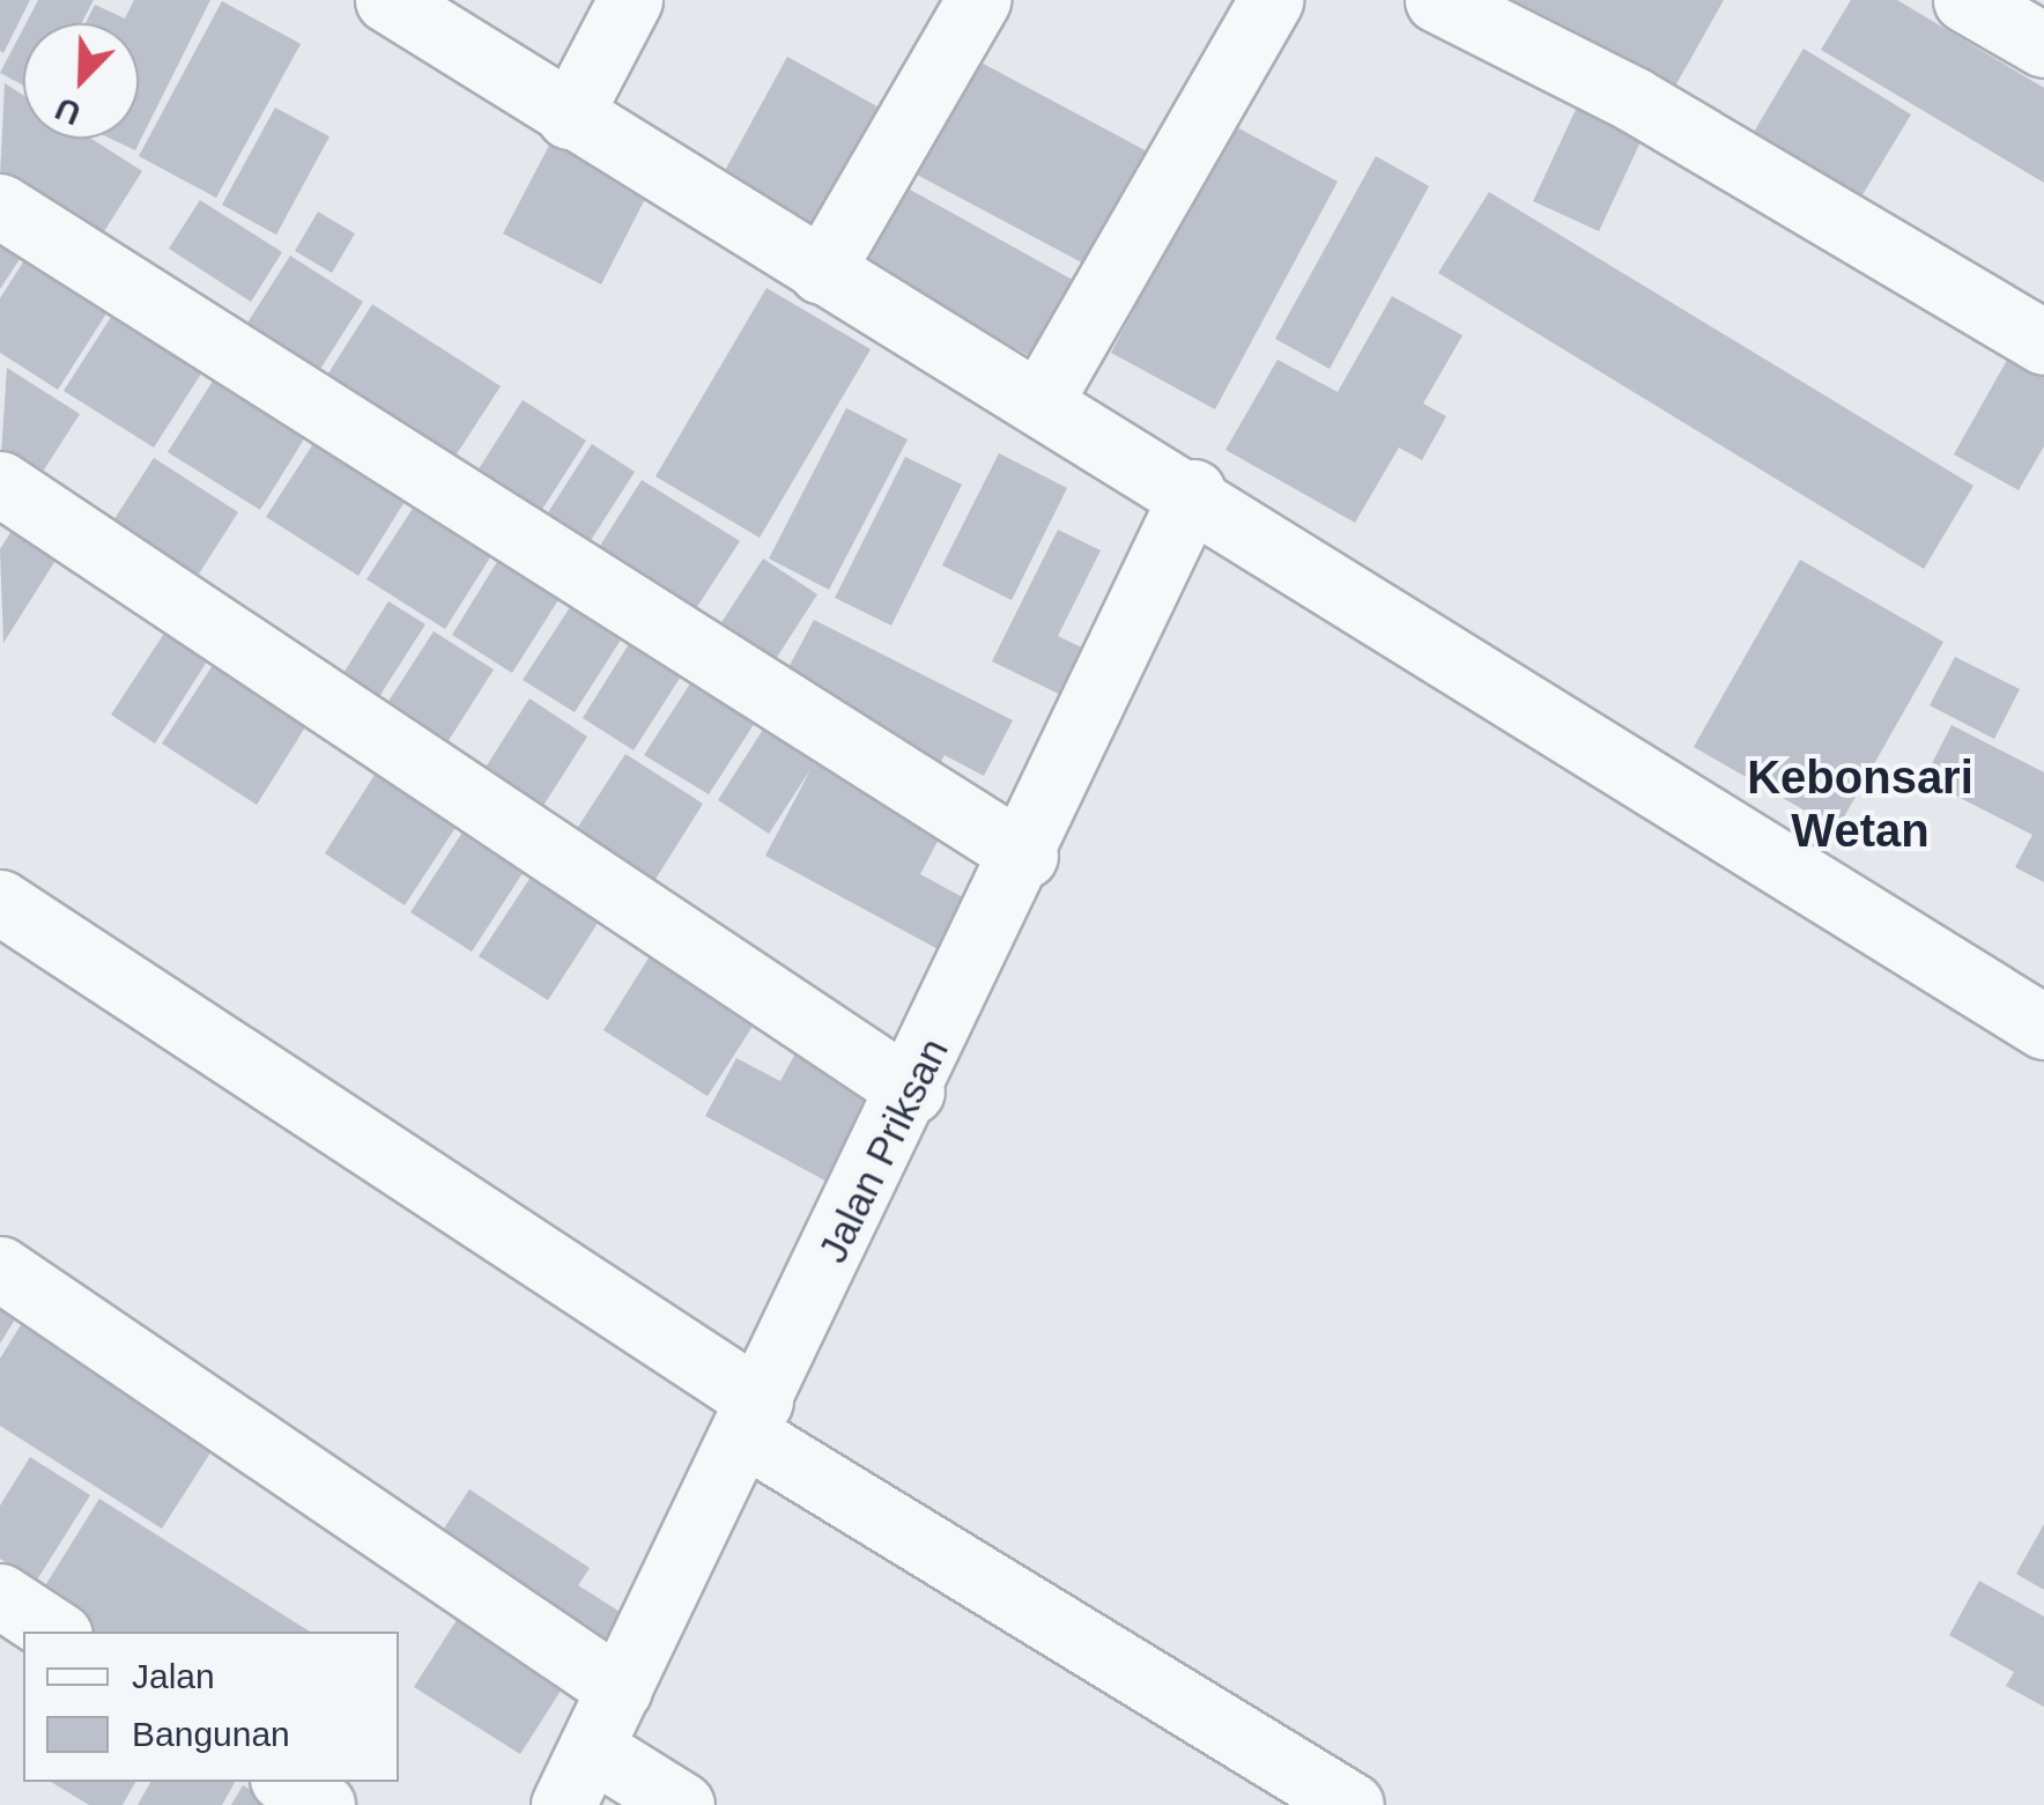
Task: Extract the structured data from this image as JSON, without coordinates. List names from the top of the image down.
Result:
{
  "streets": {
    "street": ["Jalan Priksan"]
  },
  "districts": ["Kebonsari Wetan"],
  "legend": ["Jalan", "Bangunan"],
  "north": "bottom left"
}
